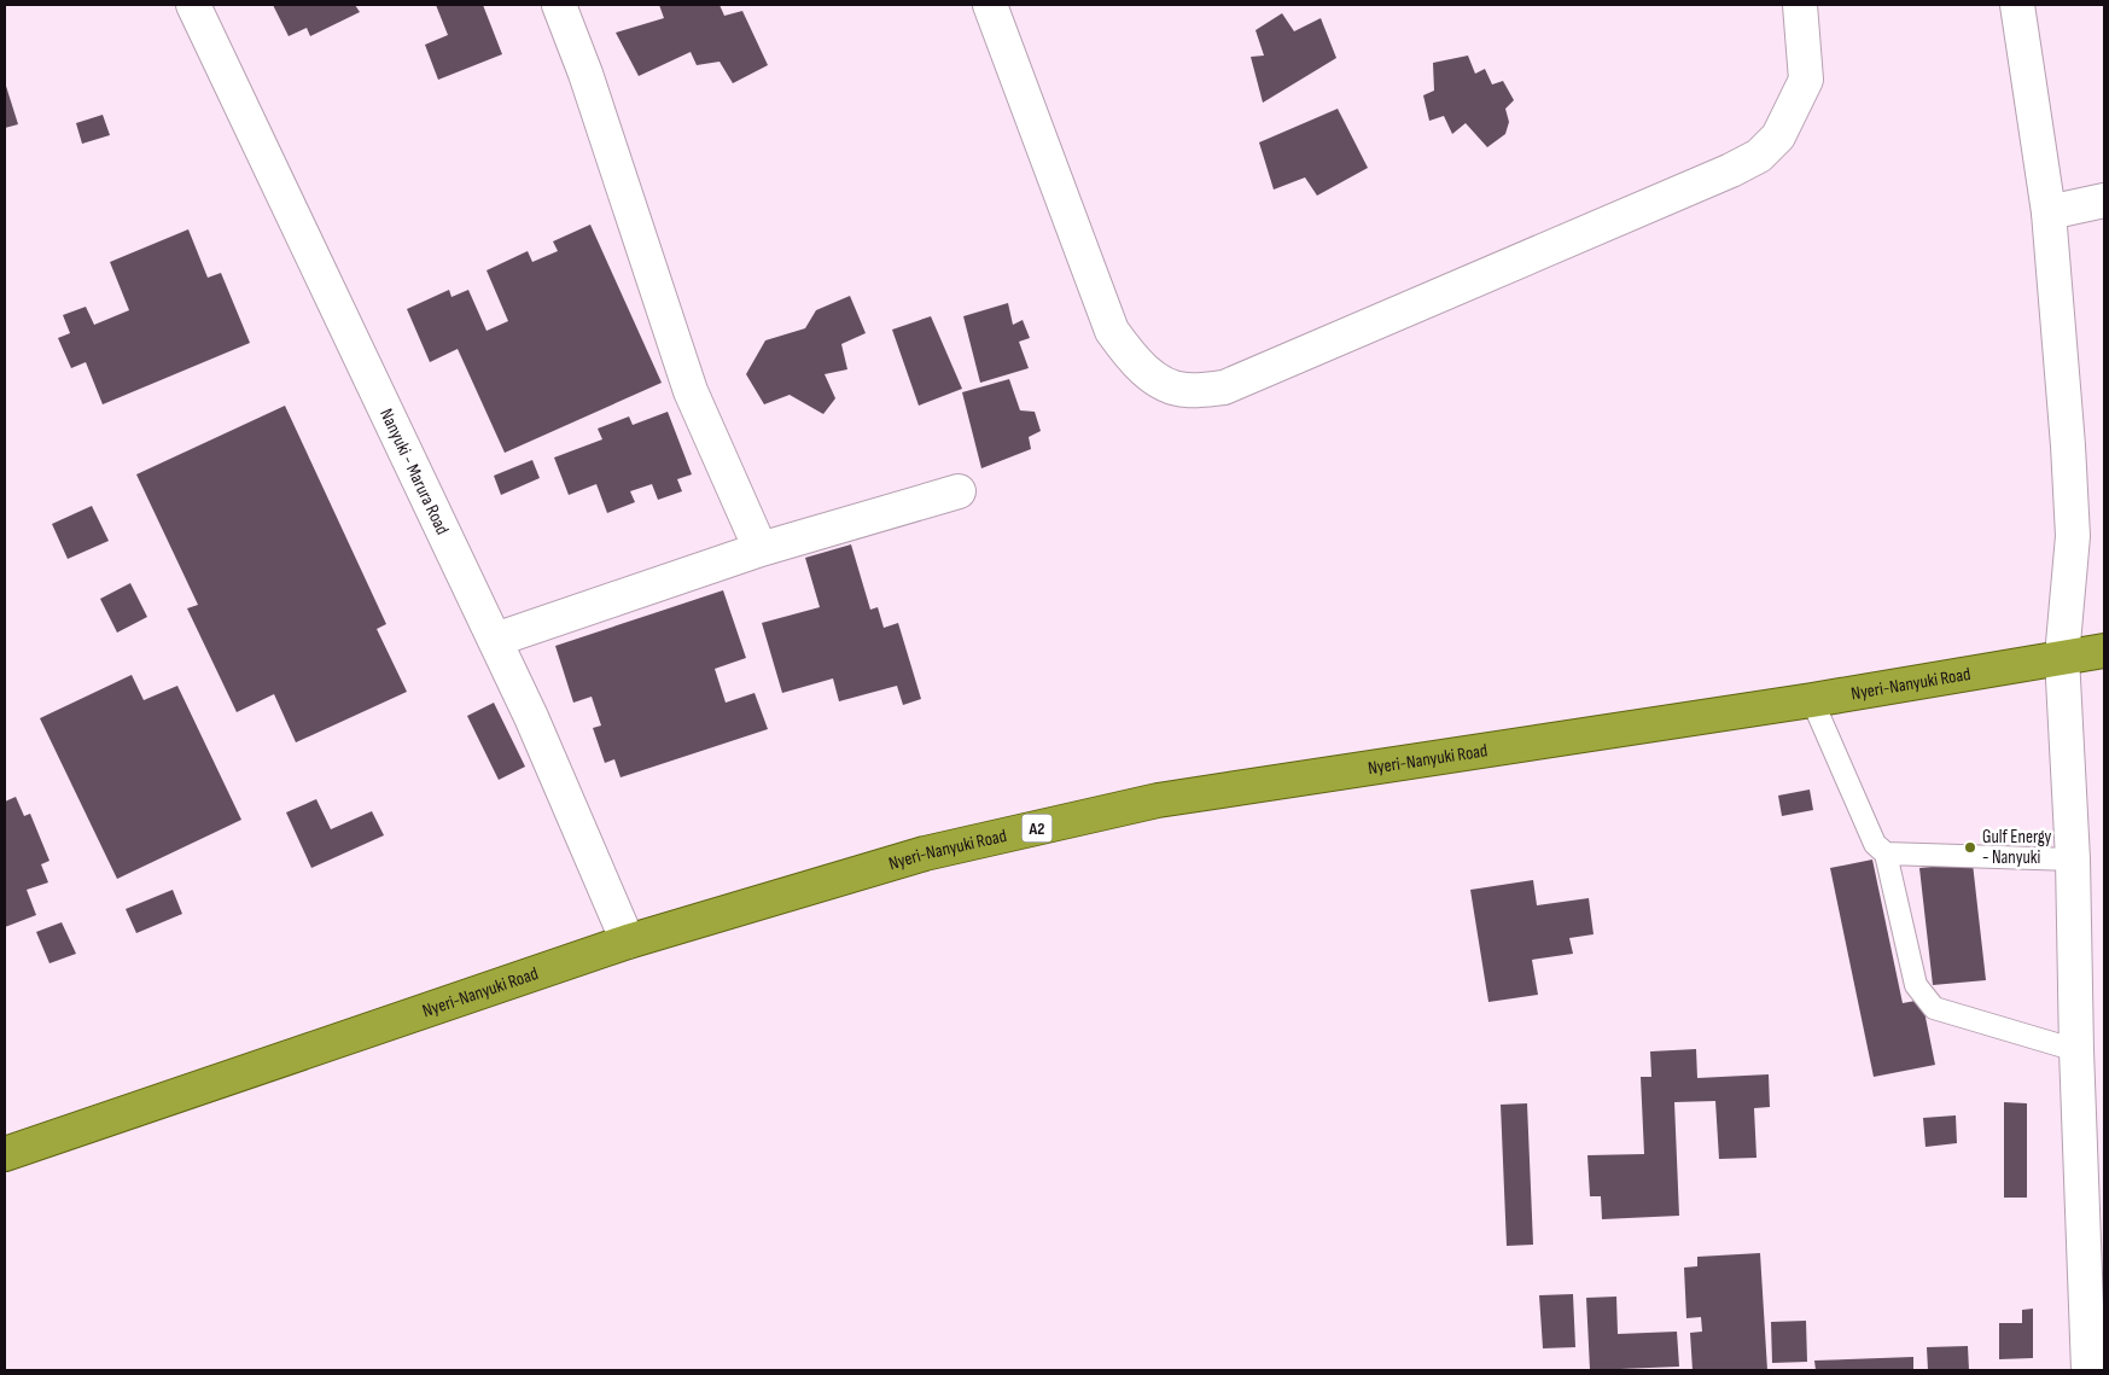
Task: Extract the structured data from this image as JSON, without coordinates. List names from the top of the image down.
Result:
{
  "streets": {
    "highway": ["Nyeri-Nanyuki Road", "A2"],
    "street": ["Nanyuki - Marura Road"]
  },
  "crossings": [
    ["Nanyuki - Marura Road", "Nyeri-Nanyuki Road"]
  ],
  "places": ["Gulf Energy - Nanyuki"]
}
